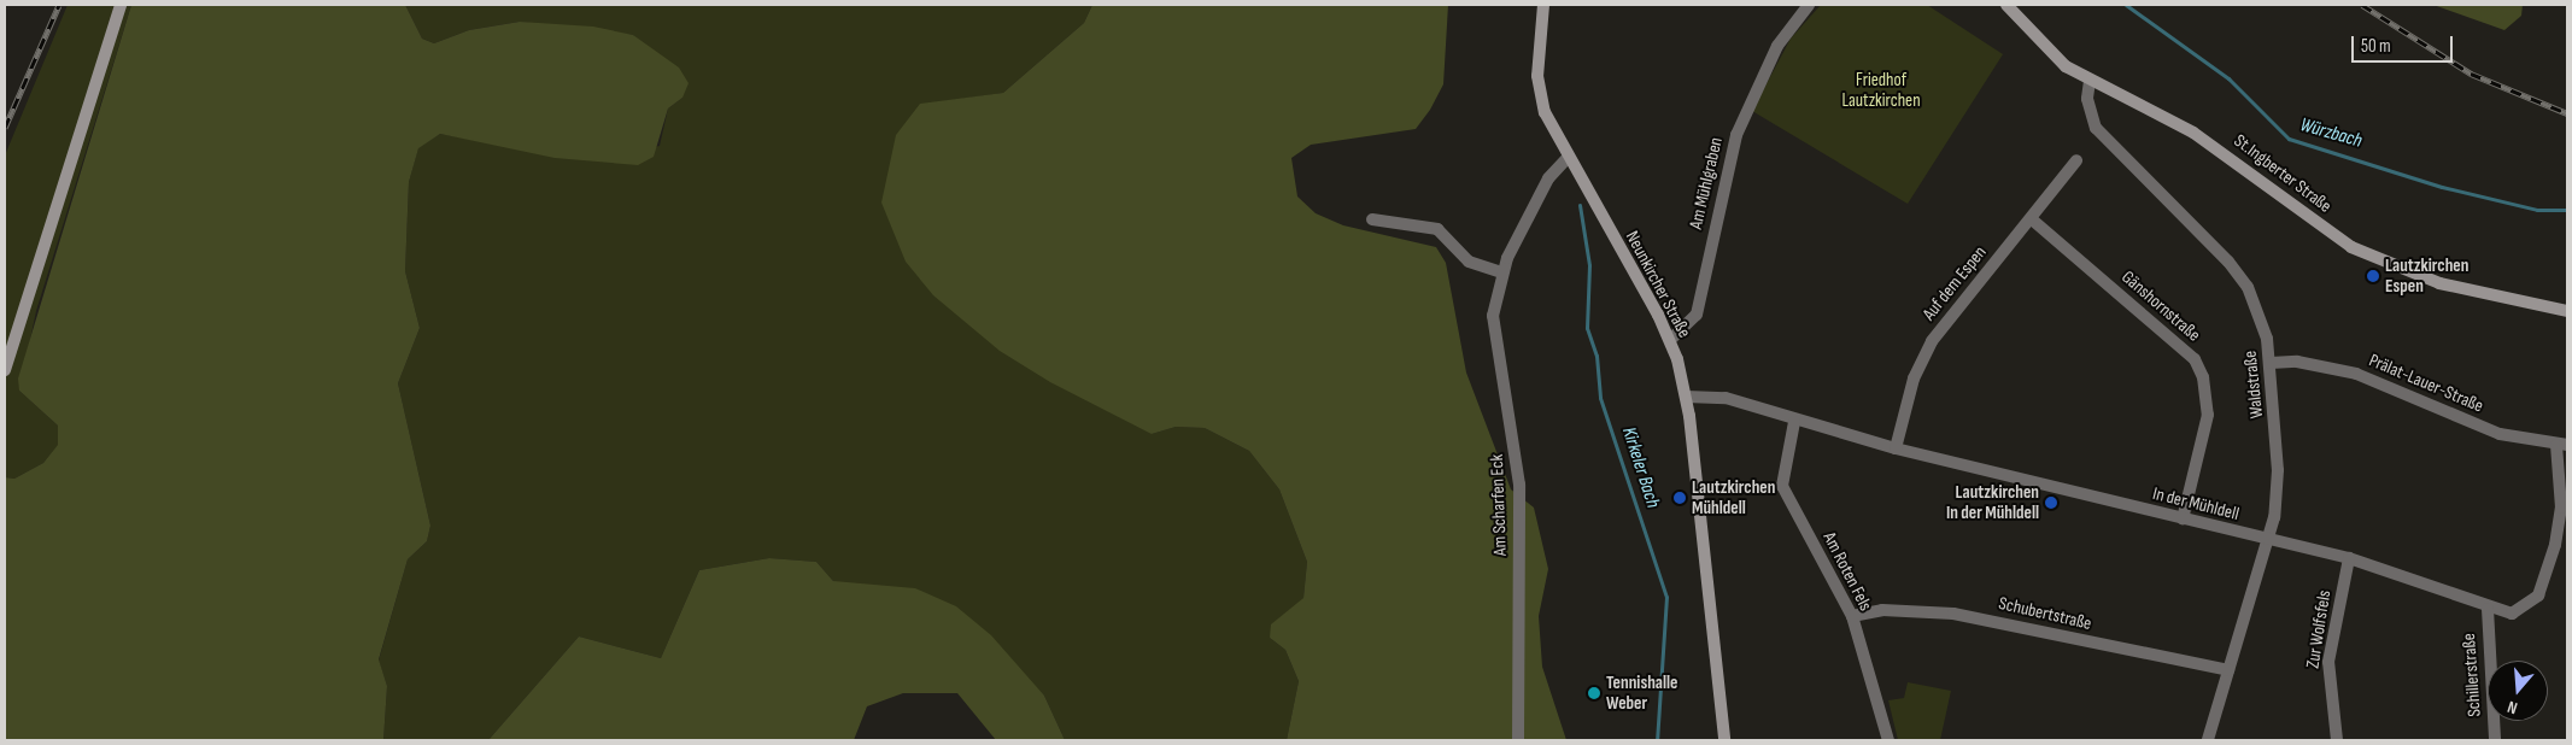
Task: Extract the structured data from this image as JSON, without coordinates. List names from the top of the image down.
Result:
{
  "streets": {
    "main road": ["St.Ingberter Straße", "Neunkircher Straße"],
    "street": [
      "Am Mühlgraben",
      "Auf dem Espen",
      "Gänshornstraße",
      "Prälat-Lauer-Straße",
      "Waldstraße",
      "In der Mühldell",
      "Am Scharfen Eck",
      "Am Roten Fels",
      "Schubertstraße",
      "Zur Wolfsfels",
      "Schillerstraße"
    ]
  },
  "crossings": [
    ["St.Ingberter Straße", "Waldstraße"],
    ["Am Mühlgraben", "Neunkircher Straße"],
    ["Auf dem Espen", "Gänshornstraße"],
    ["Auf dem Espen", "In der Mühldell"],
    ["Neunkircher Straße", "In der Mühldell"],
    ["Neunkircher Straße", "Am Scharfen Eck"],
    ["Gänshornstraße", "In der Mühldell"],
    ["Prälat-Lauer-Straße", "Waldstraße"],
    ["Prälat-Lauer-Straße", "In der Mühldell"],
    ["Waldstraße", "In der Mühldell"],
    ["Waldstraße", "Schubertstraße"],
    ["In der Mühldell", "Am Roten Fels"],
    ["In der Mühldell", "Zur Wolfsfels"],
    ["In der Mühldell", "Schillerstraße"],
    ["Am Roten Fels", "Schubertstraße"]
  ],
  "water": ["Würzbach", "Kirkeler Bach"],
  "parks": ["Friedhof Lautzkirchen"],
  "places": [
    "Lautzkirchen Espen",
    "Lautzkirchen Mühldell",
    "Lautzkirchen In der Mühldell",
    "Tennishalle Weber"
  ],
  "scale_bar": "50 m",
  "north": "bottom"
}
